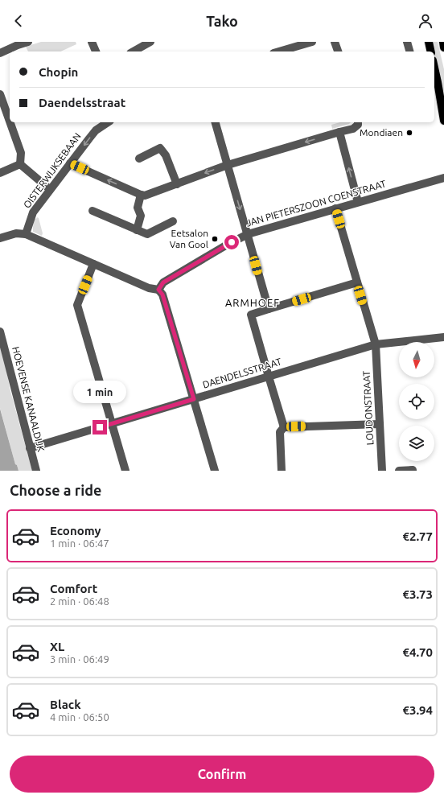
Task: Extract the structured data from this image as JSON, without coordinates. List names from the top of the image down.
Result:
{
  "streets": {
    "street": [
      "OISTERWIJKSEBAAN",
      "JAN PIETERSZOON COENSTRAAT",
      "DAENDELSSTRAAT",
      "HOEVENSE KANAALDIJK",
      "LOUDONSTRAAT"
    ]
  },
  "crossings": [
    ["JAN PIETERSZOON COENSTRAAT", "LOUDONSTRAAT"],
    ["DAENDELSSTRAAT", "HOEVENSE KANAALDIJK"],
    ["DAENDELSSTRAAT", "LOUDONSTRAAT"]
  ],
  "one_way": ["OISTERWIJKSEBAAN"],
  "districts": ["ARMHOEF"],
  "places": ["Mondiaen", "Eetsalon Van Gool"],
  "north": "bottom",
  "page": {
    "header": "Tako",
    "banner": ["Chopin", "Daendelsstraat"],
    "bubble": "1 min",
    "heading": "Choose a ride",
    "list": [
      {
        "name": "Economy",
        "note": "1 min · 06:47",
        "value": "€2.77"
      },
      {
        "name": "Comfort",
        "note": "2 min · 06:48",
        "value": "€3.73"
      },
      {
        "name": "XL",
        "note": "3 min · 06:49",
        "value": "€4.70"
      },
      {
        "name": "Black",
        "note": "4 min · 06:50",
        "value": "€3.94"
      }
    ],
    "buttons": "Confirm"
  }
}
